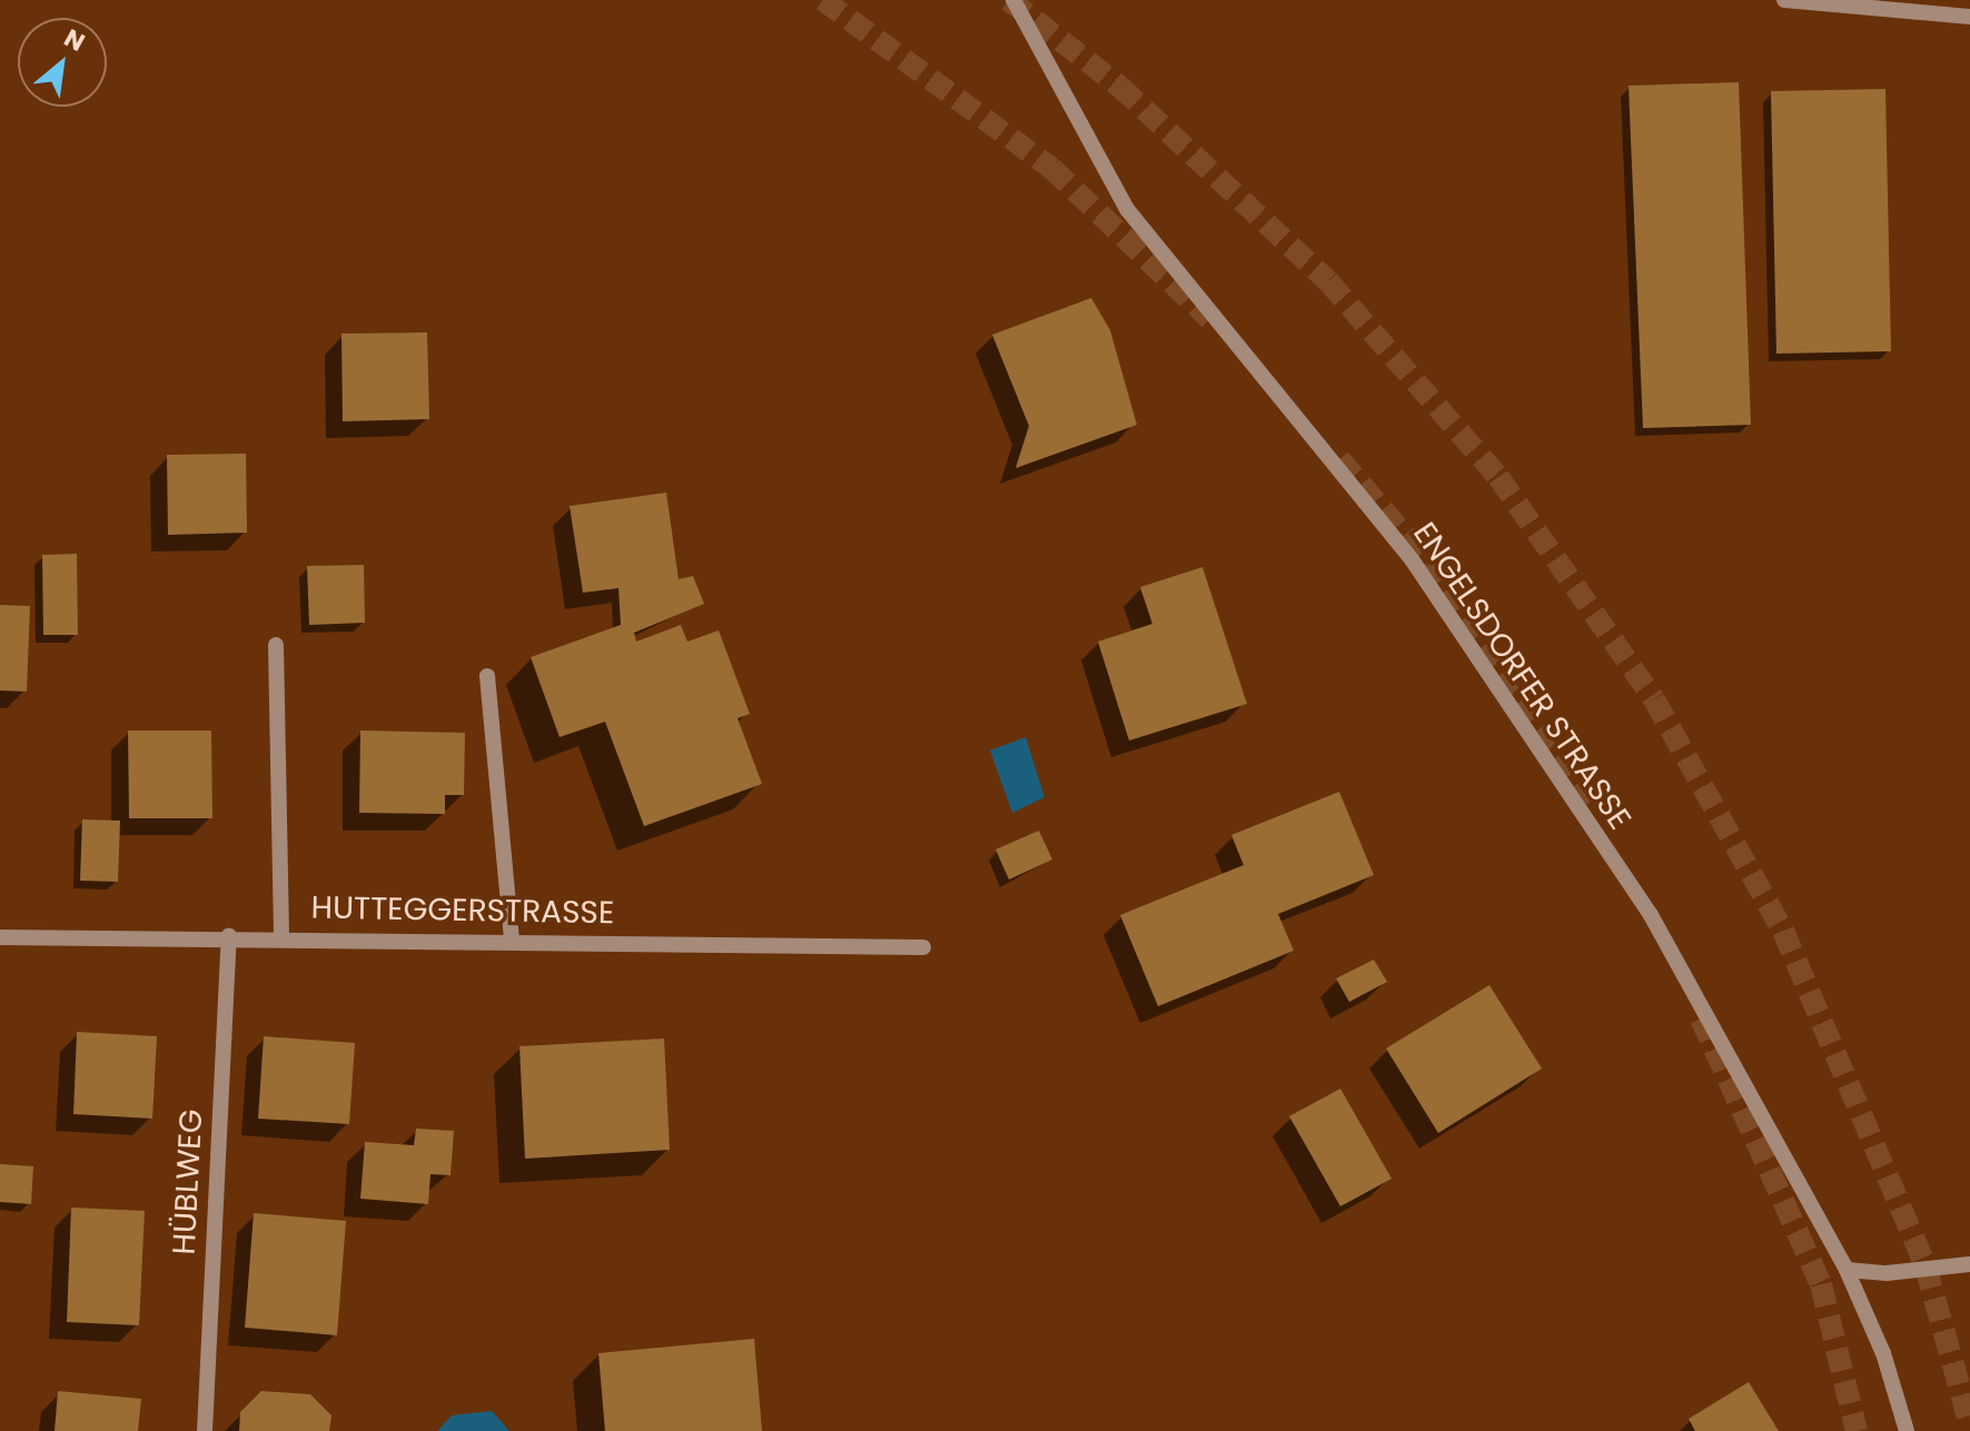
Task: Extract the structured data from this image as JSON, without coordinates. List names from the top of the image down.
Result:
{
  "streets": {
    "street": ["ENGELSDORFER STRASSE", "HUTTEGGERSTRASSE", "HÜBLWEG"]
  },
  "crossings": [
    ["HUTTEGGERSTRASSE", "HÜBLWEG"]
  ],
  "north": "top right"
}
